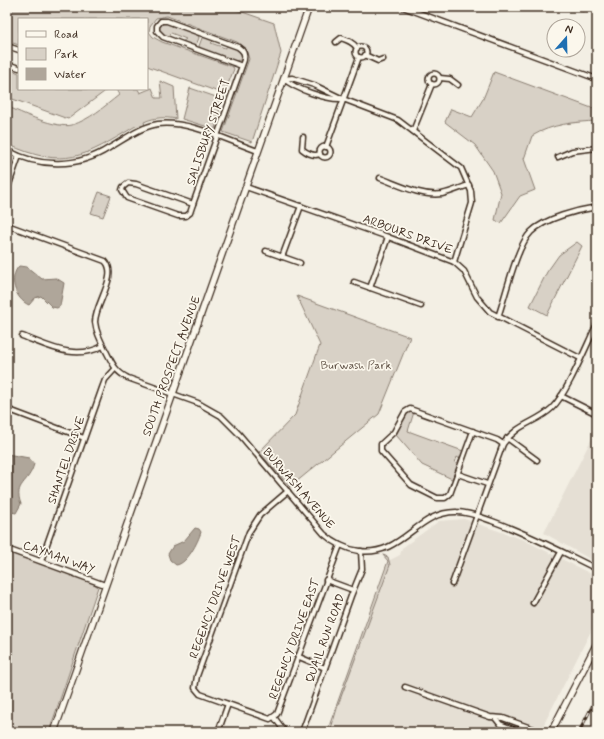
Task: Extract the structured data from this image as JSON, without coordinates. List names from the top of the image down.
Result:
{
  "streets": {
    "main road": ["SOUTH PROSPECT AVENUE"],
    "street": [
      "SALISBURY STREET",
      "ARBOURS DRIVE",
      "SHANTEL DRIVE",
      "BURWASH AVENUE",
      "CAYMAN WAY",
      "REGENCY DRIVE WEST",
      "QUAIL RUN ROAD",
      "REGENCY DRIVE EAST"
    ]
  },
  "crossings": [
    ["ARBOURS DRIVE", "SOUTH PROSPECT AVENUE"],
    ["SOUTH PROSPECT AVENUE", "BURWASH AVENUE"],
    ["SOUTH PROSPECT AVENUE", "CAYMAN WAY"],
    ["SHANTEL DRIVE", "BURWASH AVENUE"],
    ["SHANTEL DRIVE", "CAYMAN WAY"],
    ["BURWASH AVENUE", "REGENCY DRIVE WEST"],
    ["BURWASH AVENUE", "QUAIL RUN ROAD"],
    ["BURWASH AVENUE", "REGENCY DRIVE EAST"],
    ["REGENCY DRIVE WEST", "REGENCY DRIVE EAST"]
  ],
  "parks": ["Burwash Park"],
  "legend": ["Road", "Park", "Water"],
  "north": "top"
}
